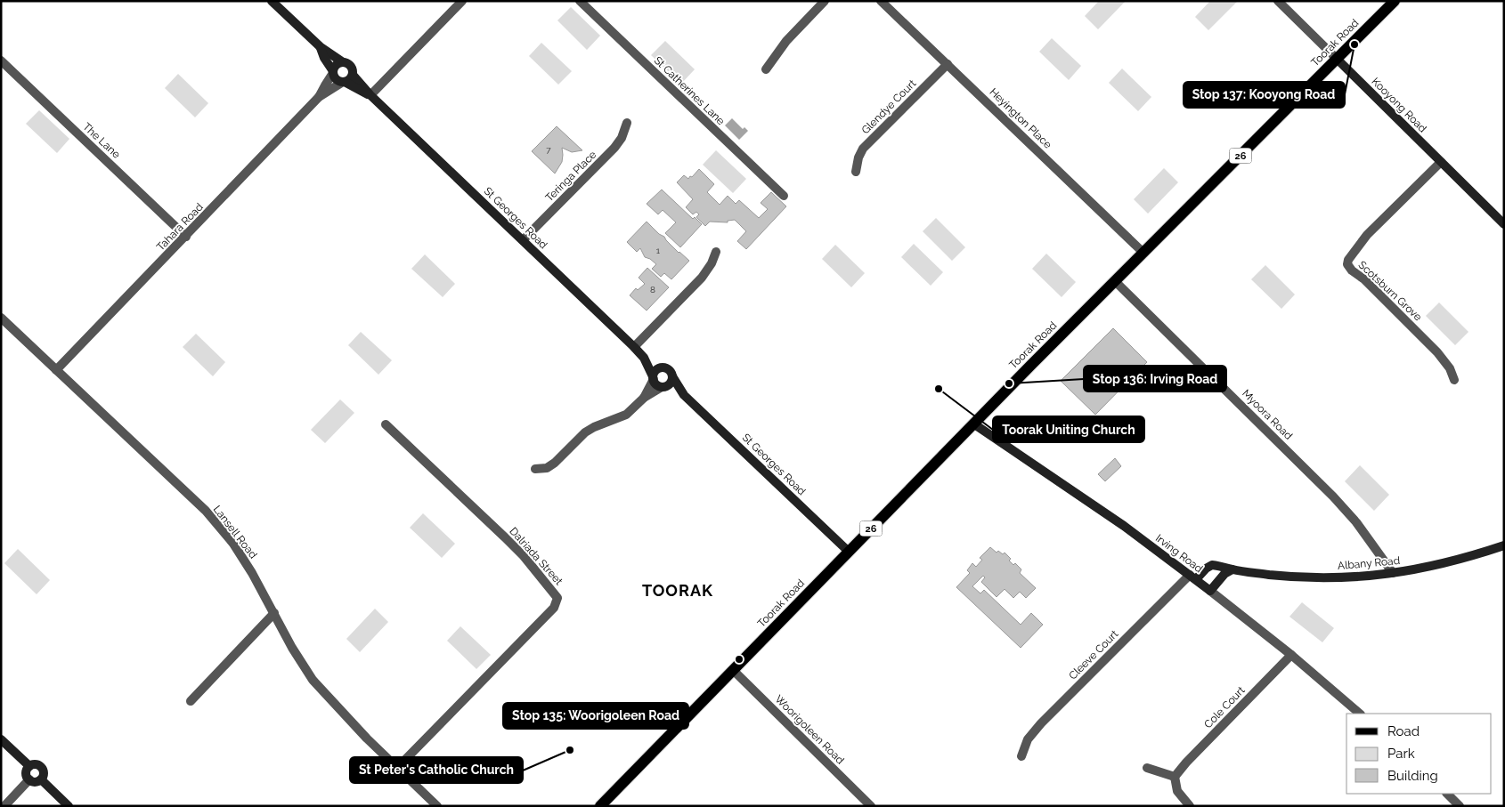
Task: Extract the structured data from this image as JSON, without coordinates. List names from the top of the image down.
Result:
{
  "streets": {
    "main road": ["Toorak Road", "26"],
    "street": [
      "St Catherines Lane",
      "Kooyong Road",
      "Glendye Court",
      "Heyington Place",
      "The Lane",
      "Teringa Place",
      "St Georges Road",
      "Tahara Road",
      "Scotsburn Grove",
      "Myoora Road",
      "Lansell Road",
      "Irving Road",
      "Dalriada Street",
      "Albany Road",
      "Cleeve Court",
      "Cole Court",
      "Woorigoleen Road"
    ]
  },
  "crossings": [
    ["Toorak Road", "Kooyong Road"],
    ["Toorak Road", "Heyington Place"],
    ["Toorak Road", "St Georges Road"],
    ["Toorak Road", "Myoora Road"],
    ["Toorak Road", "Irving Road"],
    ["Toorak Road", "Woorigoleen Road"],
    ["Kooyong Road", "Scotsburn Grove"],
    ["Glendye Court", "Heyington Place"],
    ["The Lane", "Tahara Road"],
    ["Teringa Place", "St Georges Road"],
    ["St Georges Road", "Tahara Road"],
    ["Tahara Road", "Lansell Road"],
    ["Myoora Road", "Albany Road"],
    ["Lansell Road", "Dalriada Street"],
    ["Irving Road", "Albany Road"],
    ["Irving Road", "Cleeve Court"],
    ["Irving Road", "Cole Court"],
    ["Albany Road", "Cleeve Court"]
  ],
  "districts": ["TOORAK"],
  "places": [
    "Stop 137: Kooyong Road",
    "Stop 136: Irving Road",
    "Toorak Uniting Church",
    "Stop 135: Woorigoleen Road",
    "St Peter's Catholic Church"
  ],
  "house_numbers": ["7", "1", "8"],
  "legend": ["Road", "Park", "Building"]
}
